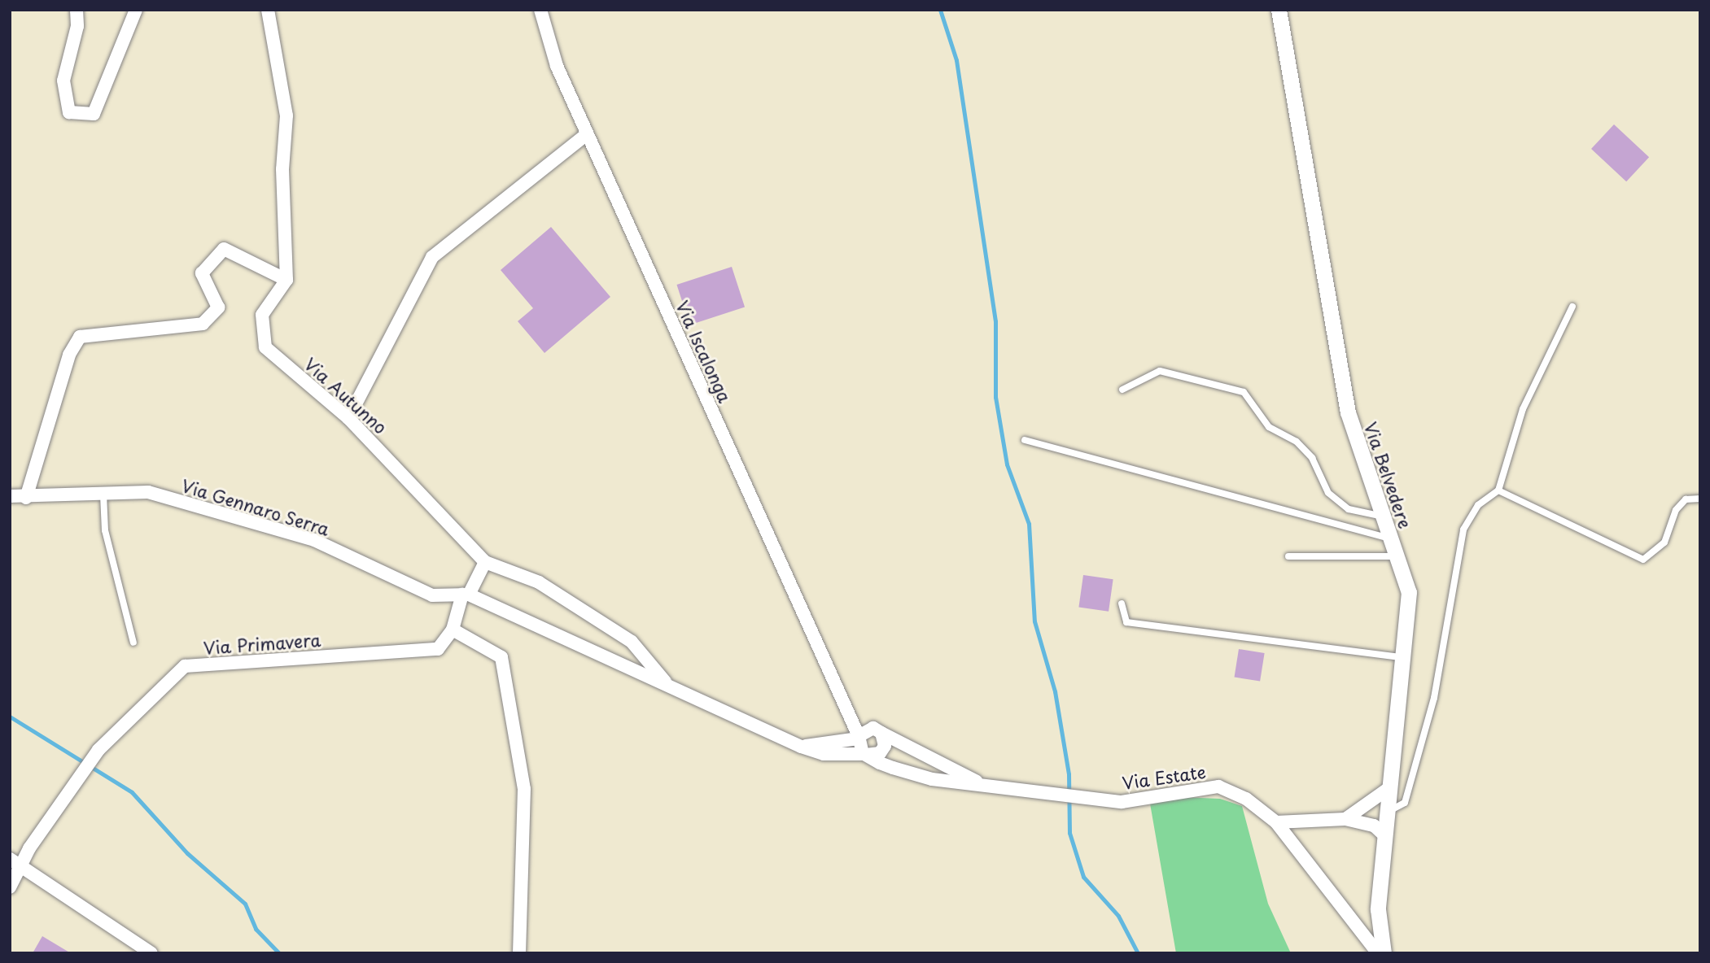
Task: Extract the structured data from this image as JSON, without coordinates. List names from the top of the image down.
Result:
{
  "streets": {
    "street": [
      "Via Iscalonga",
      "Via Autunno",
      "Via Belvedere",
      "Via Gennaro Serra",
      "Via Primavera",
      "Via Estate"
    ]
  },
  "crossings": [
    ["Via Iscalonga", "Via Estate"],
    ["Via Autunno", "Via Gennaro Serra"],
    ["Via Autunno", "Via Primavera"],
    ["Via Autunno", "Via Estate"],
    ["Via Gennaro Serra", "Via Primavera"],
    ["Via Gennaro Serra", "Via Estate"]
  ]
}
